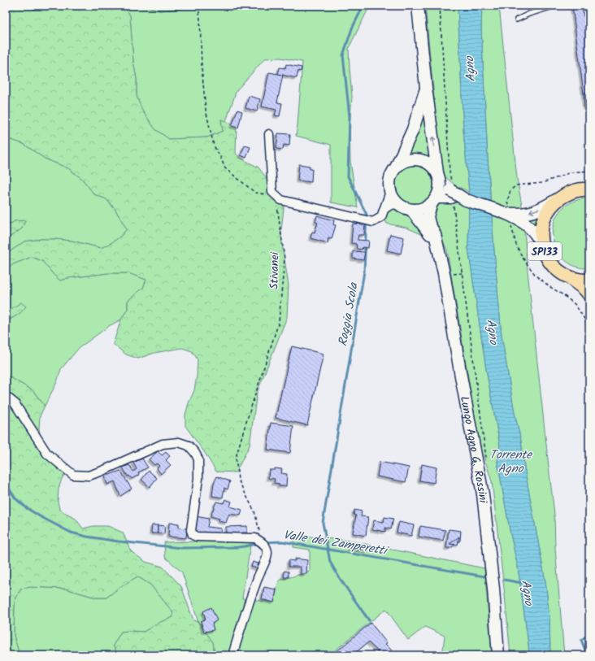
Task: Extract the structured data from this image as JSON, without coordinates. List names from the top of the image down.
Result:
{
  "streets": {
    "main road": ["SP133", "Lungo Agno G. Rossini"],
    "path": ["Stivanei"]
  },
  "water": [
    "Agno",
    "Roggia Scola",
    "Torrente Agno",
    "Valle dei Zamperetti"
  ]
}
